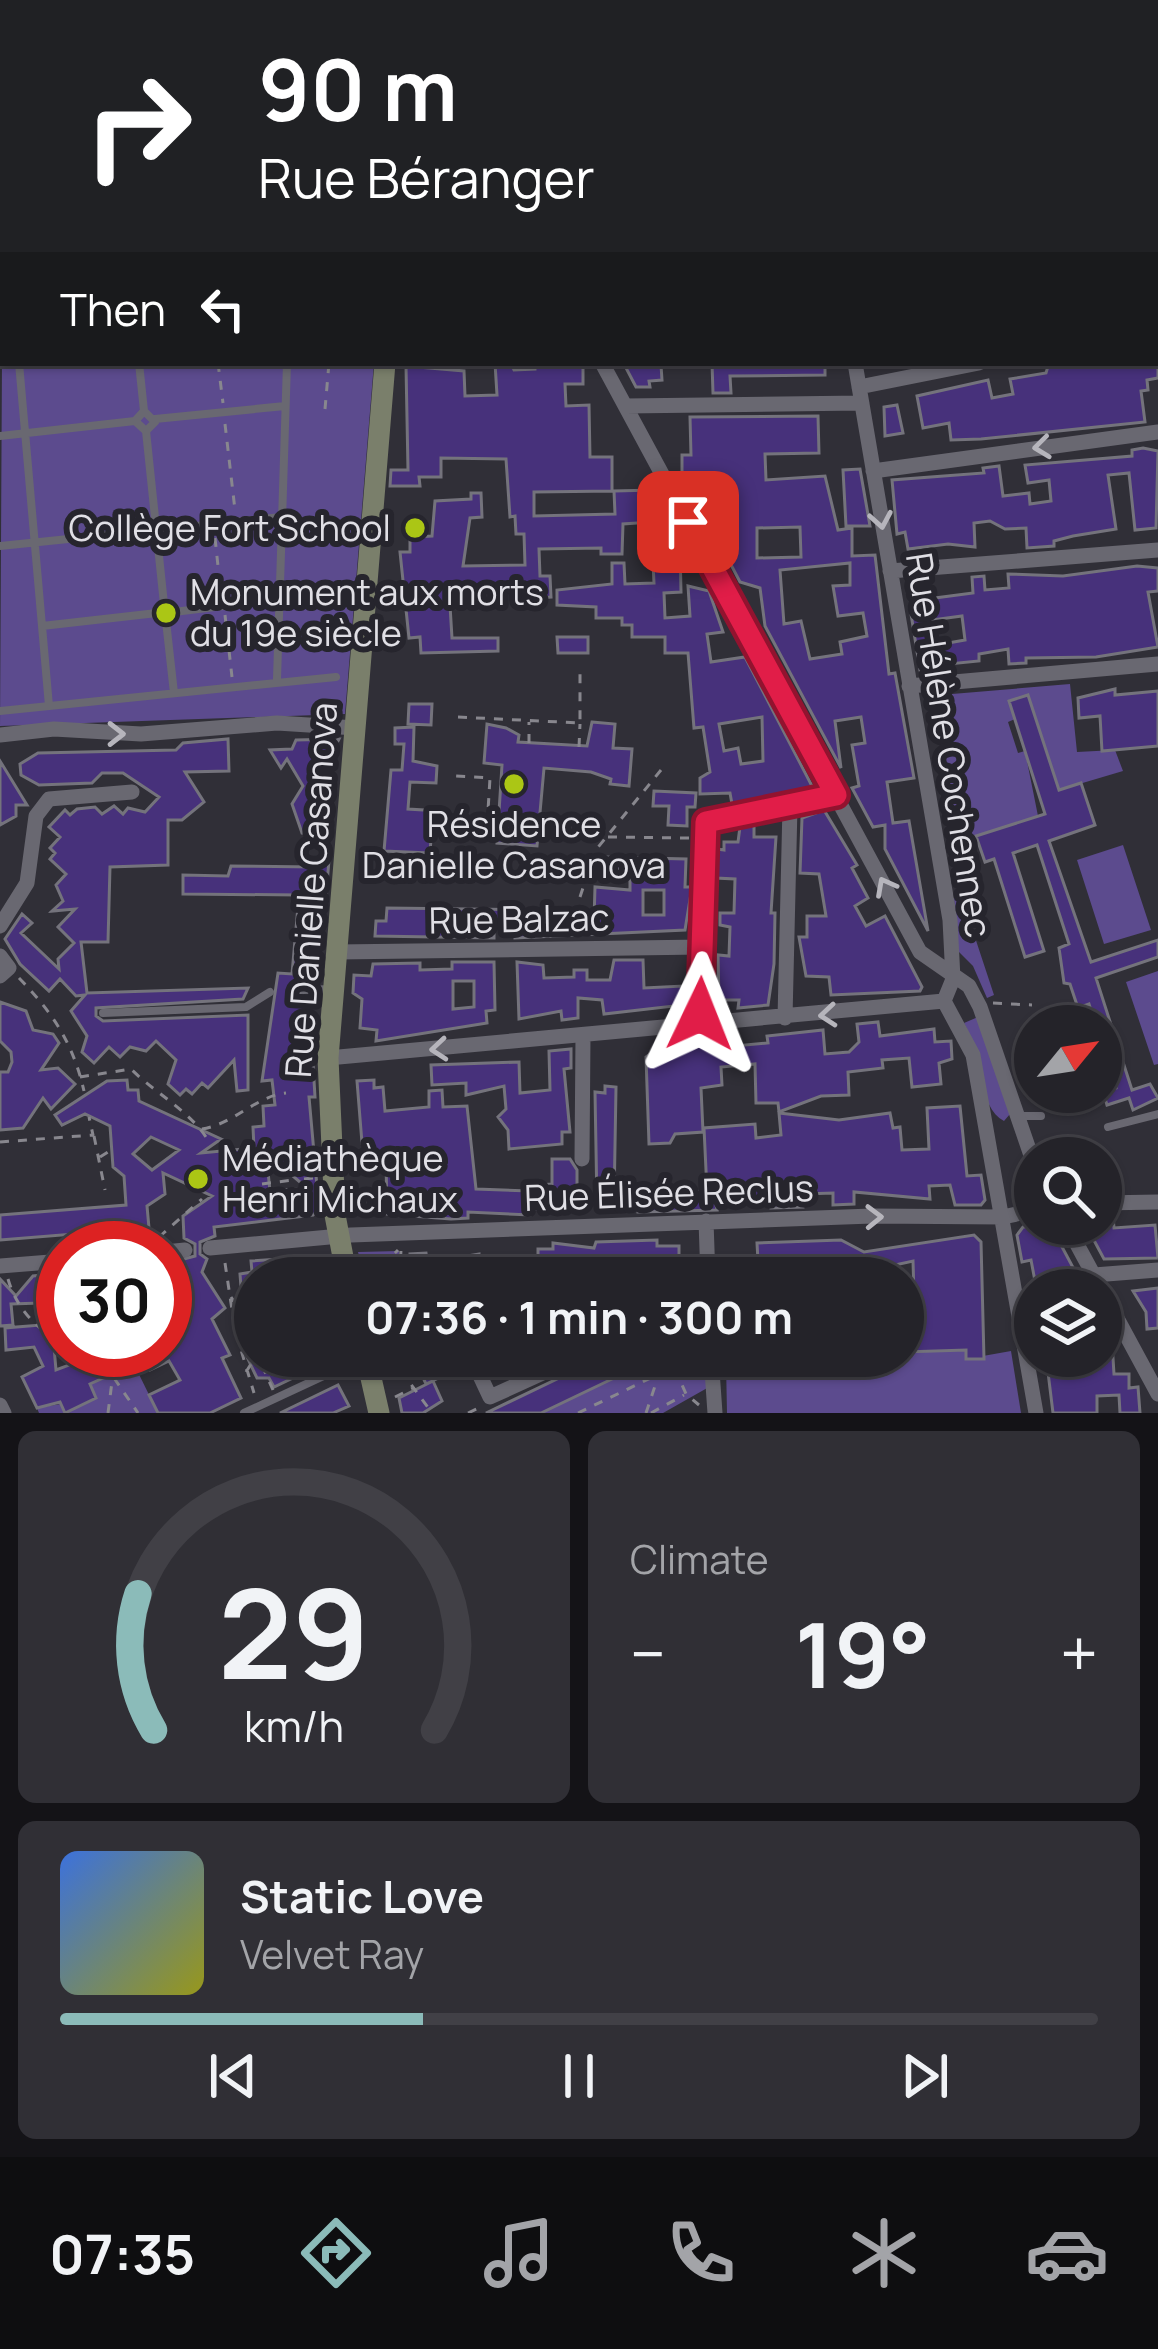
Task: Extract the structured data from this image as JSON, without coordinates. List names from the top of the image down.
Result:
{
  "streets": {
    "main road": ["Rue Danielle Casanova"],
    "street": ["Rue Hélène Cochennec", "Rue Balzac", "Rue Élisée Reclus"]
  },
  "crossings": [
    ["Rue Danielle Casanova", "Rue Balzac"],
    ["Rue Danielle Casanova", "Rue Élisée Reclus"]
  ],
  "one_way": ["Rue Élisée Reclus"],
  "places": [
    "Collège Fort School",
    "Monument aux morts du 19e siècle",
    "Résidence Danielle Casanova",
    "Médiathèque Henri Michaux"
  ],
  "north": "top right",
  "page": {
    "turn": ["90 m", "Rue Béranger"],
    "then": "Then",
    "limit": "30",
    "trip": "07:36 · 1 min · 300 m",
    "tile": "Climate",
    "heat": ["−", "19°", "+"],
    "song": ["Static Love", "Velvet Ray"],
    "tabs": "07:35",
    "gauge": ["29", "km/h"]
  }
}
